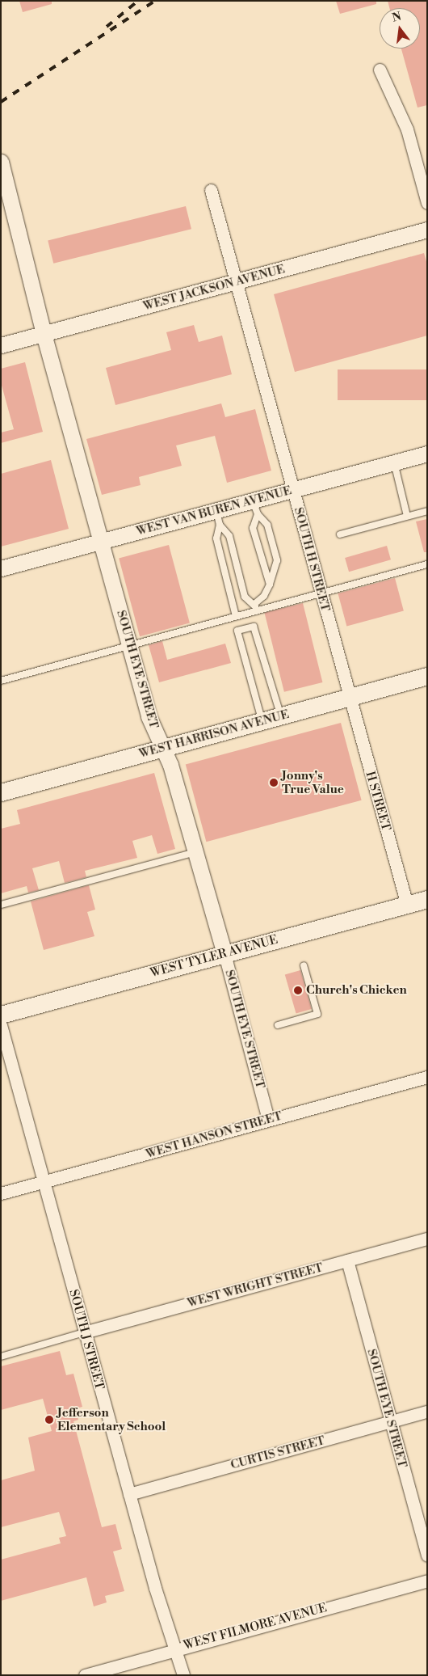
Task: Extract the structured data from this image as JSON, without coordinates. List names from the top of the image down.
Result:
{
  "streets": {
    "main road": ["WEST HARRISON AVENUE", "WEST TYLER AVENUE"],
    "street": [
      "WEST JACKSON AVENUE",
      "WEST VAN BUREN AVENUE",
      "SOUTH H STREET",
      "SOUTH EYE STREET",
      "H STREET",
      "WEST HANSON STREET",
      "WEST WRIGHT STREET",
      "SOUTH J STREET",
      "CURTIS STREET",
      "WEST FILMORE AVENUE"
    ]
  },
  "crossings": [
    ["WEST JACKSON AVENUE", "SOUTH H STREET"],
    ["WEST JACKSON AVENUE", "SOUTH EYE STREET"],
    ["WEST VAN BUREN AVENUE", "SOUTH H STREET"],
    ["WEST VAN BUREN AVENUE", "SOUTH EYE STREET"],
    ["SOUTH H STREET", "WEST HARRISON AVENUE"],
    ["SOUTH H STREET", "H STREET"],
    ["SOUTH EYE STREET", "WEST HARRISON AVENUE"],
    ["SOUTH EYE STREET", "WEST TYLER AVENUE"],
    ["SOUTH EYE STREET", "WEST HANSON STREET"],
    ["SOUTH EYE STREET", "WEST WRIGHT STREET"],
    ["SOUTH EYE STREET", "CURTIS STREET"],
    ["WEST HARRISON AVENUE", "H STREET"],
    ["H STREET", "WEST TYLER AVENUE"],
    ["WEST HANSON STREET", "SOUTH J STREET"],
    ["WEST WRIGHT STREET", "SOUTH J STREET"],
    ["SOUTH J STREET", "CURTIS STREET"],
    ["SOUTH J STREET", "WEST FILMORE AVENUE"]
  ],
  "places": ["Jonny's True Value", "Church's Chicken", "Jefferson Elementary School"],
  "north": "top"
}
